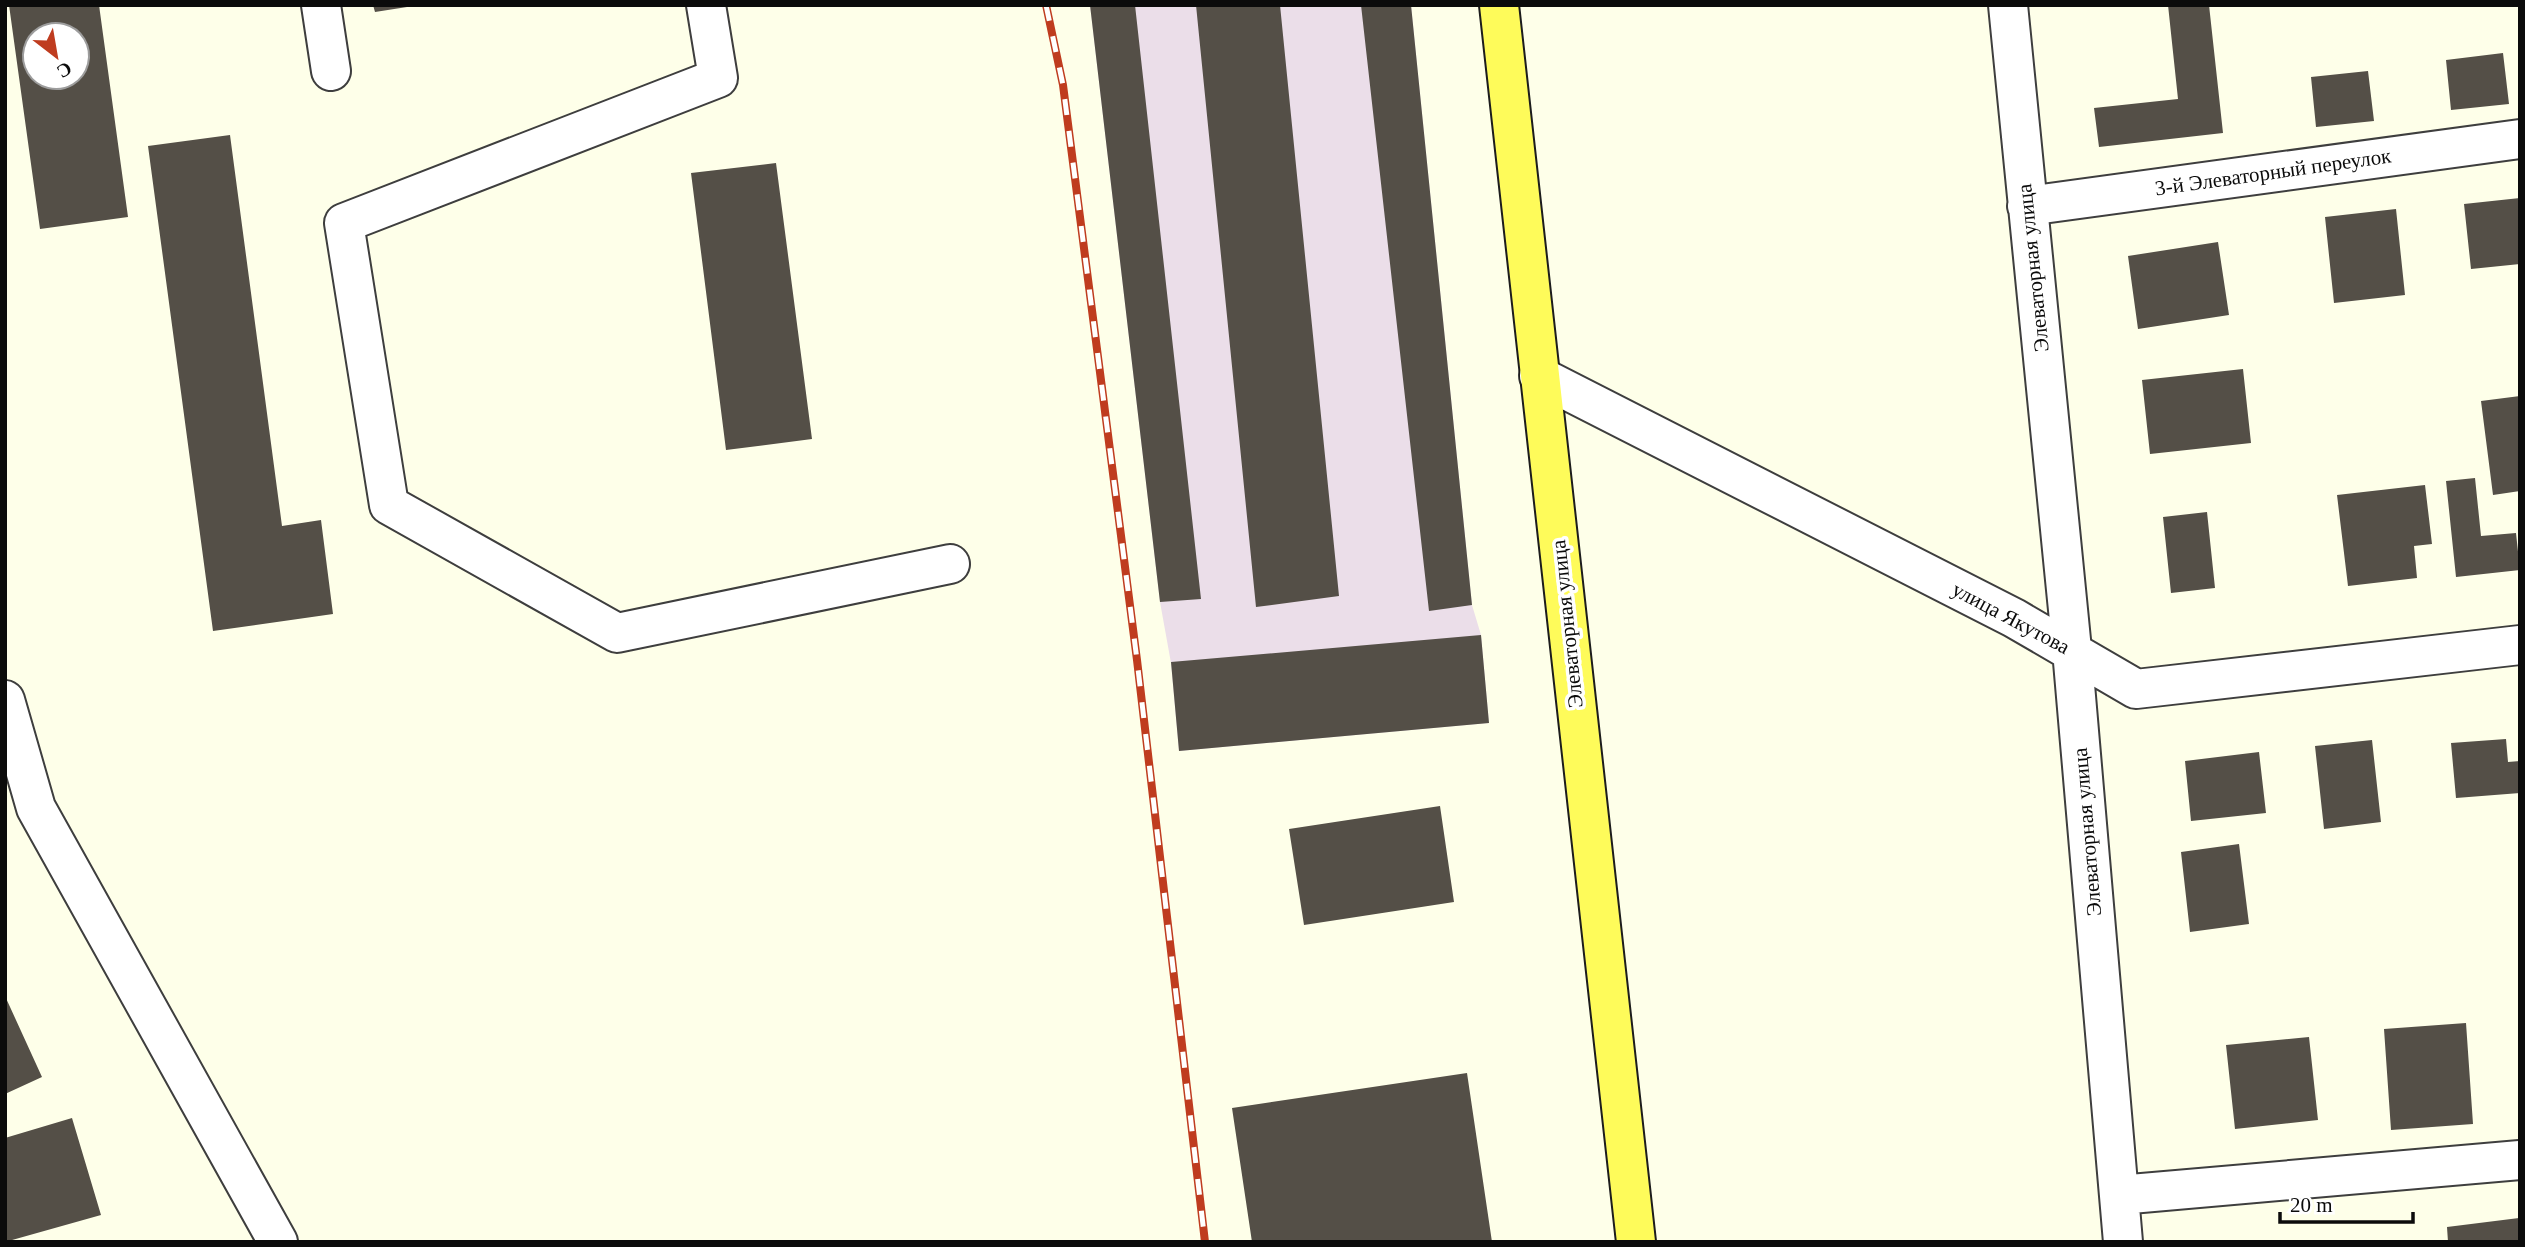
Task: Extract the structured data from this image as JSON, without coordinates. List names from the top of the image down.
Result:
{
  "streets": {
    "main road": ["Элеваторная улица"],
    "street": ["3-й Элеваторный переулок", "улица Якутова"]
  },
  "crossings": [
    ["3-й Элеваторный переулок", "Элеваторная улица"],
    ["Элеваторная улица", "улица Якутова"]
  ],
  "scale_bar": "20 m",
  "north": "bottom right"
}
